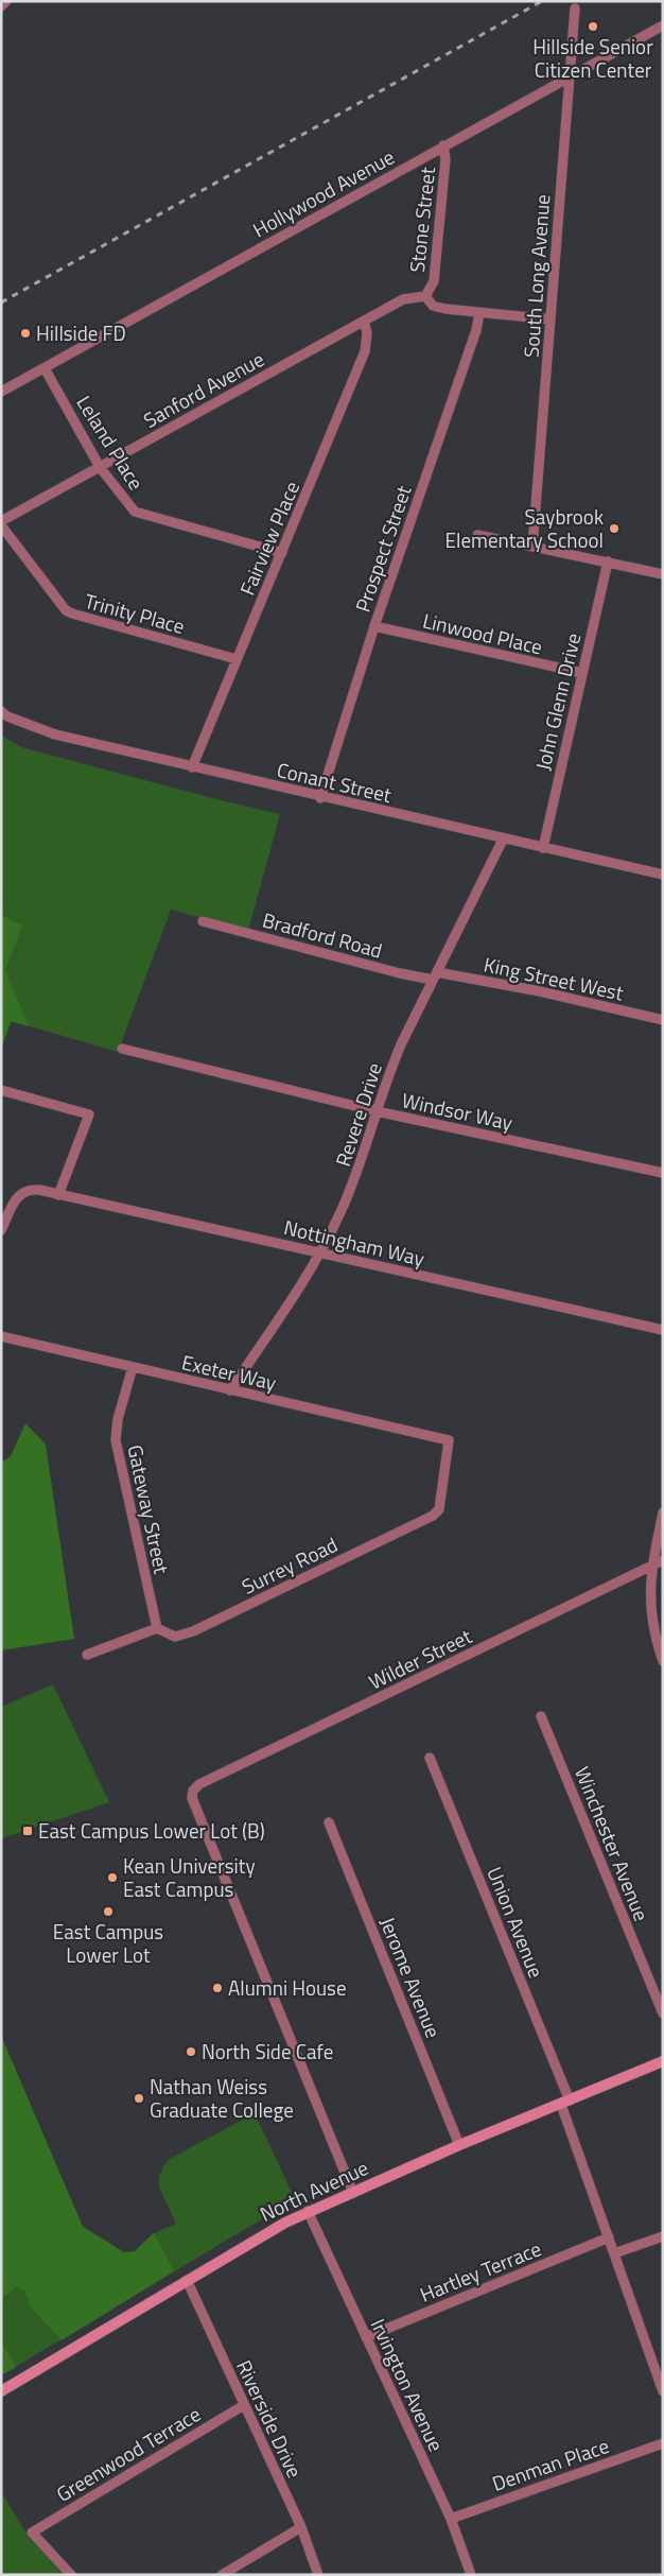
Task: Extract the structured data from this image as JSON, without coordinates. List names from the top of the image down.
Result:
{
  "streets": {
    "main road": ["North Avenue"],
    "street": [
      "Hollywood Avenue",
      "Stone Street",
      "South Long Avenue",
      "Sanford Avenue",
      "Leland Place",
      "Fairview Place",
      "Prospect Street",
      "Trinity Place",
      "Linwood Place",
      "John Glenn Drive",
      "Conant Street",
      "Bradford Road",
      "King Street West",
      "Windsor Way",
      "Revere Drive",
      "Nottingham Way",
      "Exeter Way",
      "Gateway Street",
      "Surrey Road",
      "Wilder Street",
      "Winchester Avenue",
      "Union Avenue",
      "Jerome Avenue",
      "Hartley Terrace",
      "Irvington Avenue",
      "Riverside Drive",
      "Greenwood Terrace",
      "Denman Place"
    ]
  },
  "crossings": [
    ["Hollywood Avenue", "Stone Street"],
    ["Hollywood Avenue", "South Long Avenue"],
    ["Hollywood Avenue", "Leland Place"],
    ["Stone Street", "Sanford Avenue"],
    ["Sanford Avenue", "Leland Place"],
    ["Sanford Avenue", "Fairview Place"],
    ["Sanford Avenue", "Trinity Place"],
    ["Leland Place", "Fairview Place"],
    ["Fairview Place", "Trinity Place"],
    ["Fairview Place", "Conant Street"],
    ["Prospect Street", "Linwood Place"],
    ["Prospect Street", "Conant Street"],
    ["Linwood Place", "John Glenn Drive"],
    ["John Glenn Drive", "Conant Street"],
    ["Conant Street", "Revere Drive"],
    ["Bradford Road", "King Street West"],
    ["Bradford Road", "Revere Drive"],
    ["King Street West", "Revere Drive"],
    ["Windsor Way", "Revere Drive"],
    ["Revere Drive", "Nottingham Way"],
    ["Revere Drive", "Exeter Way"],
    ["Exeter Way", "Gateway Street"],
    ["Exeter Way", "Surrey Road"],
    ["Gateway Street", "Surrey Road"],
    ["Wilder Street", "North Avenue"],
    ["Union Avenue", "North Avenue"],
    ["Union Avenue", "Hartley Terrace"],
    ["Jerome Avenue", "North Avenue"],
    ["North Avenue", "Irvington Avenue"],
    ["North Avenue", "Riverside Drive"],
    ["Hartley Terrace", "Irvington Avenue"],
    ["Irvington Avenue", "Denman Place"],
    ["Riverside Drive", "Greenwood Terrace"]
  ],
  "places": {
    "other": [
      "Hillside Senior Citizen Center",
      "Hillside FD",
      "Saybrook Elementary School",
      "Kean University East Campus",
      "East Campus Lower Lot",
      "Alumni House",
      "North Side Cafe",
      "Nathan Weiss Graduate College"
    ],
    "transit": ["East Campus Lower Lot (B)"]
  }
}
